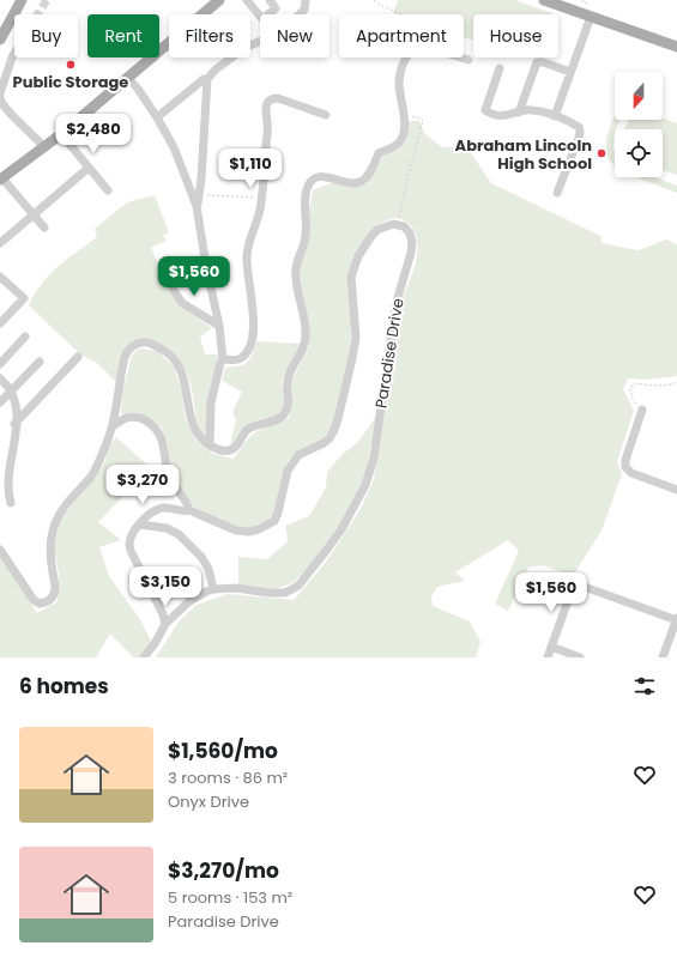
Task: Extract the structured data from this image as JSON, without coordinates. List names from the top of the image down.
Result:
{
  "streets": {
    "street": ["Paradise Drive"]
  },
  "places": ["Public Storage", "Abraham Lincoln High School"],
  "north": "bottom",
  "page": {
    "chip": [
      "Buy",
      "Rent",
      "Filters",
      "New",
      "Apartment",
      "House"
    ],
    "price": [
      "$2,480",
      "$1,110",
      "$1,560",
      "$3,270",
      "$3,150",
      "$1,560"
    ],
    "heading": "6 homes",
    "list": [
      {
        "name": "$1,560/mo",
        "note": "3 rooms · 86 m² · Onyx Drive"
      },
      {
        "name": "$3,270/mo",
        "note": "5 rooms · 153 m² · Paradise Drive"
      }
    ]
  }
}
